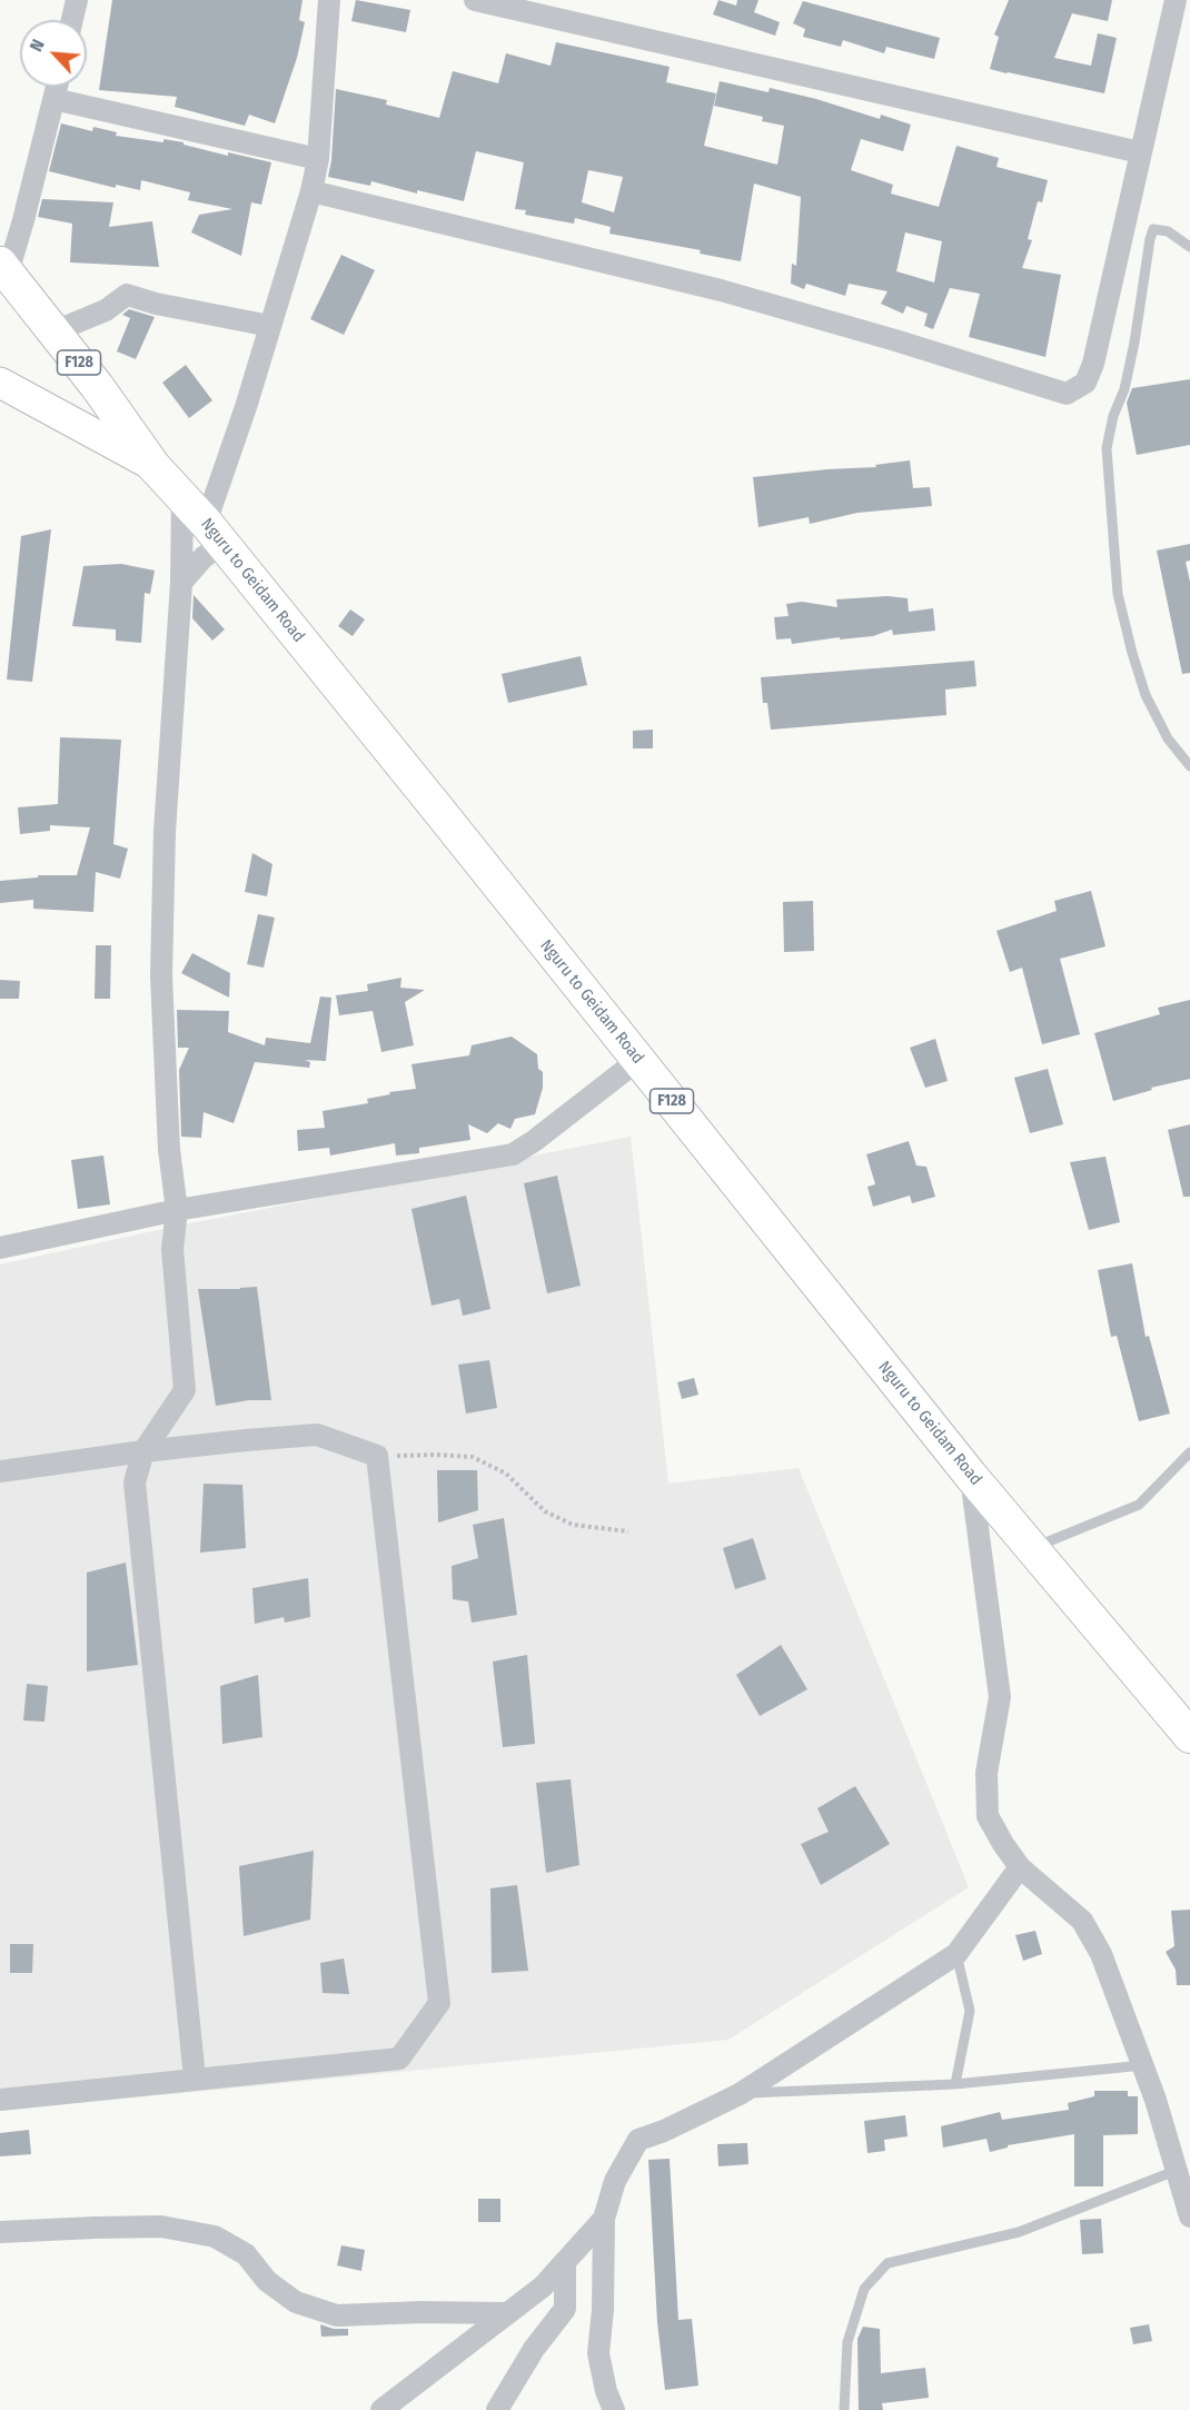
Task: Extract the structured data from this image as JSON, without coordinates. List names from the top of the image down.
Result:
{
  "streets": {
    "main road": ["F128", "Nguru to Geidam Road"]
  },
  "north": "top left"
}
